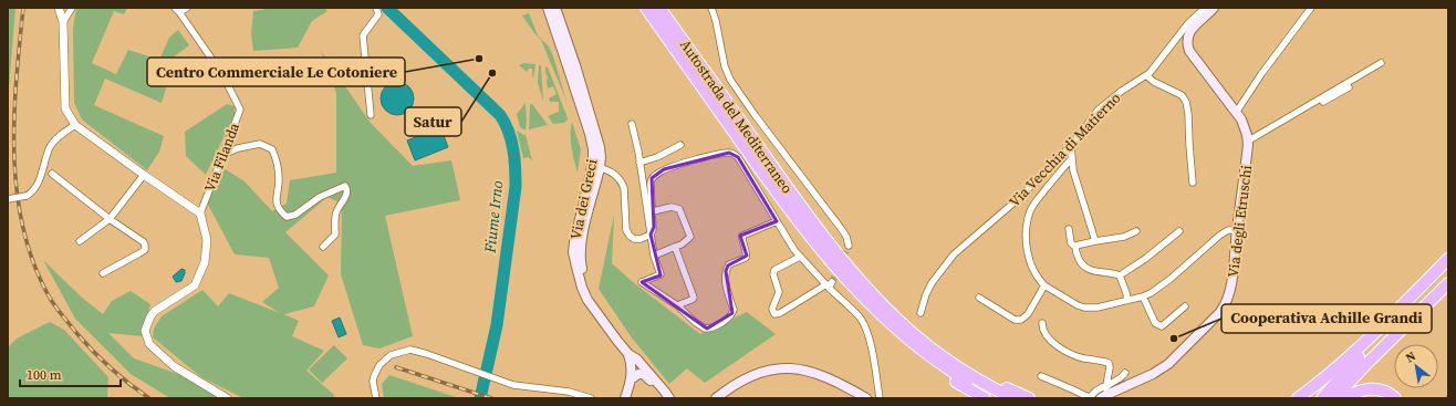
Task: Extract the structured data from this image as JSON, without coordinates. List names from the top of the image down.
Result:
{
  "streets": {
    "highway": ["Autostrada del Mediterraneo"],
    "main road": ["Via dei Greci", "Via degli Etruschi"],
    "street": ["Via Vecchia di Matierno", "Via Filanda"]
  },
  "crossings": [
    ["Via Vecchia di Matierno", "Via degli Etruschi"]
  ],
  "water": ["Fiume Irno"],
  "places": ["Centro Commerciale Le Cotoniere", "Satur", "Cooperativa Achille Grandi"],
  "scale_bar": "100 m",
  "north": "top left"
}
